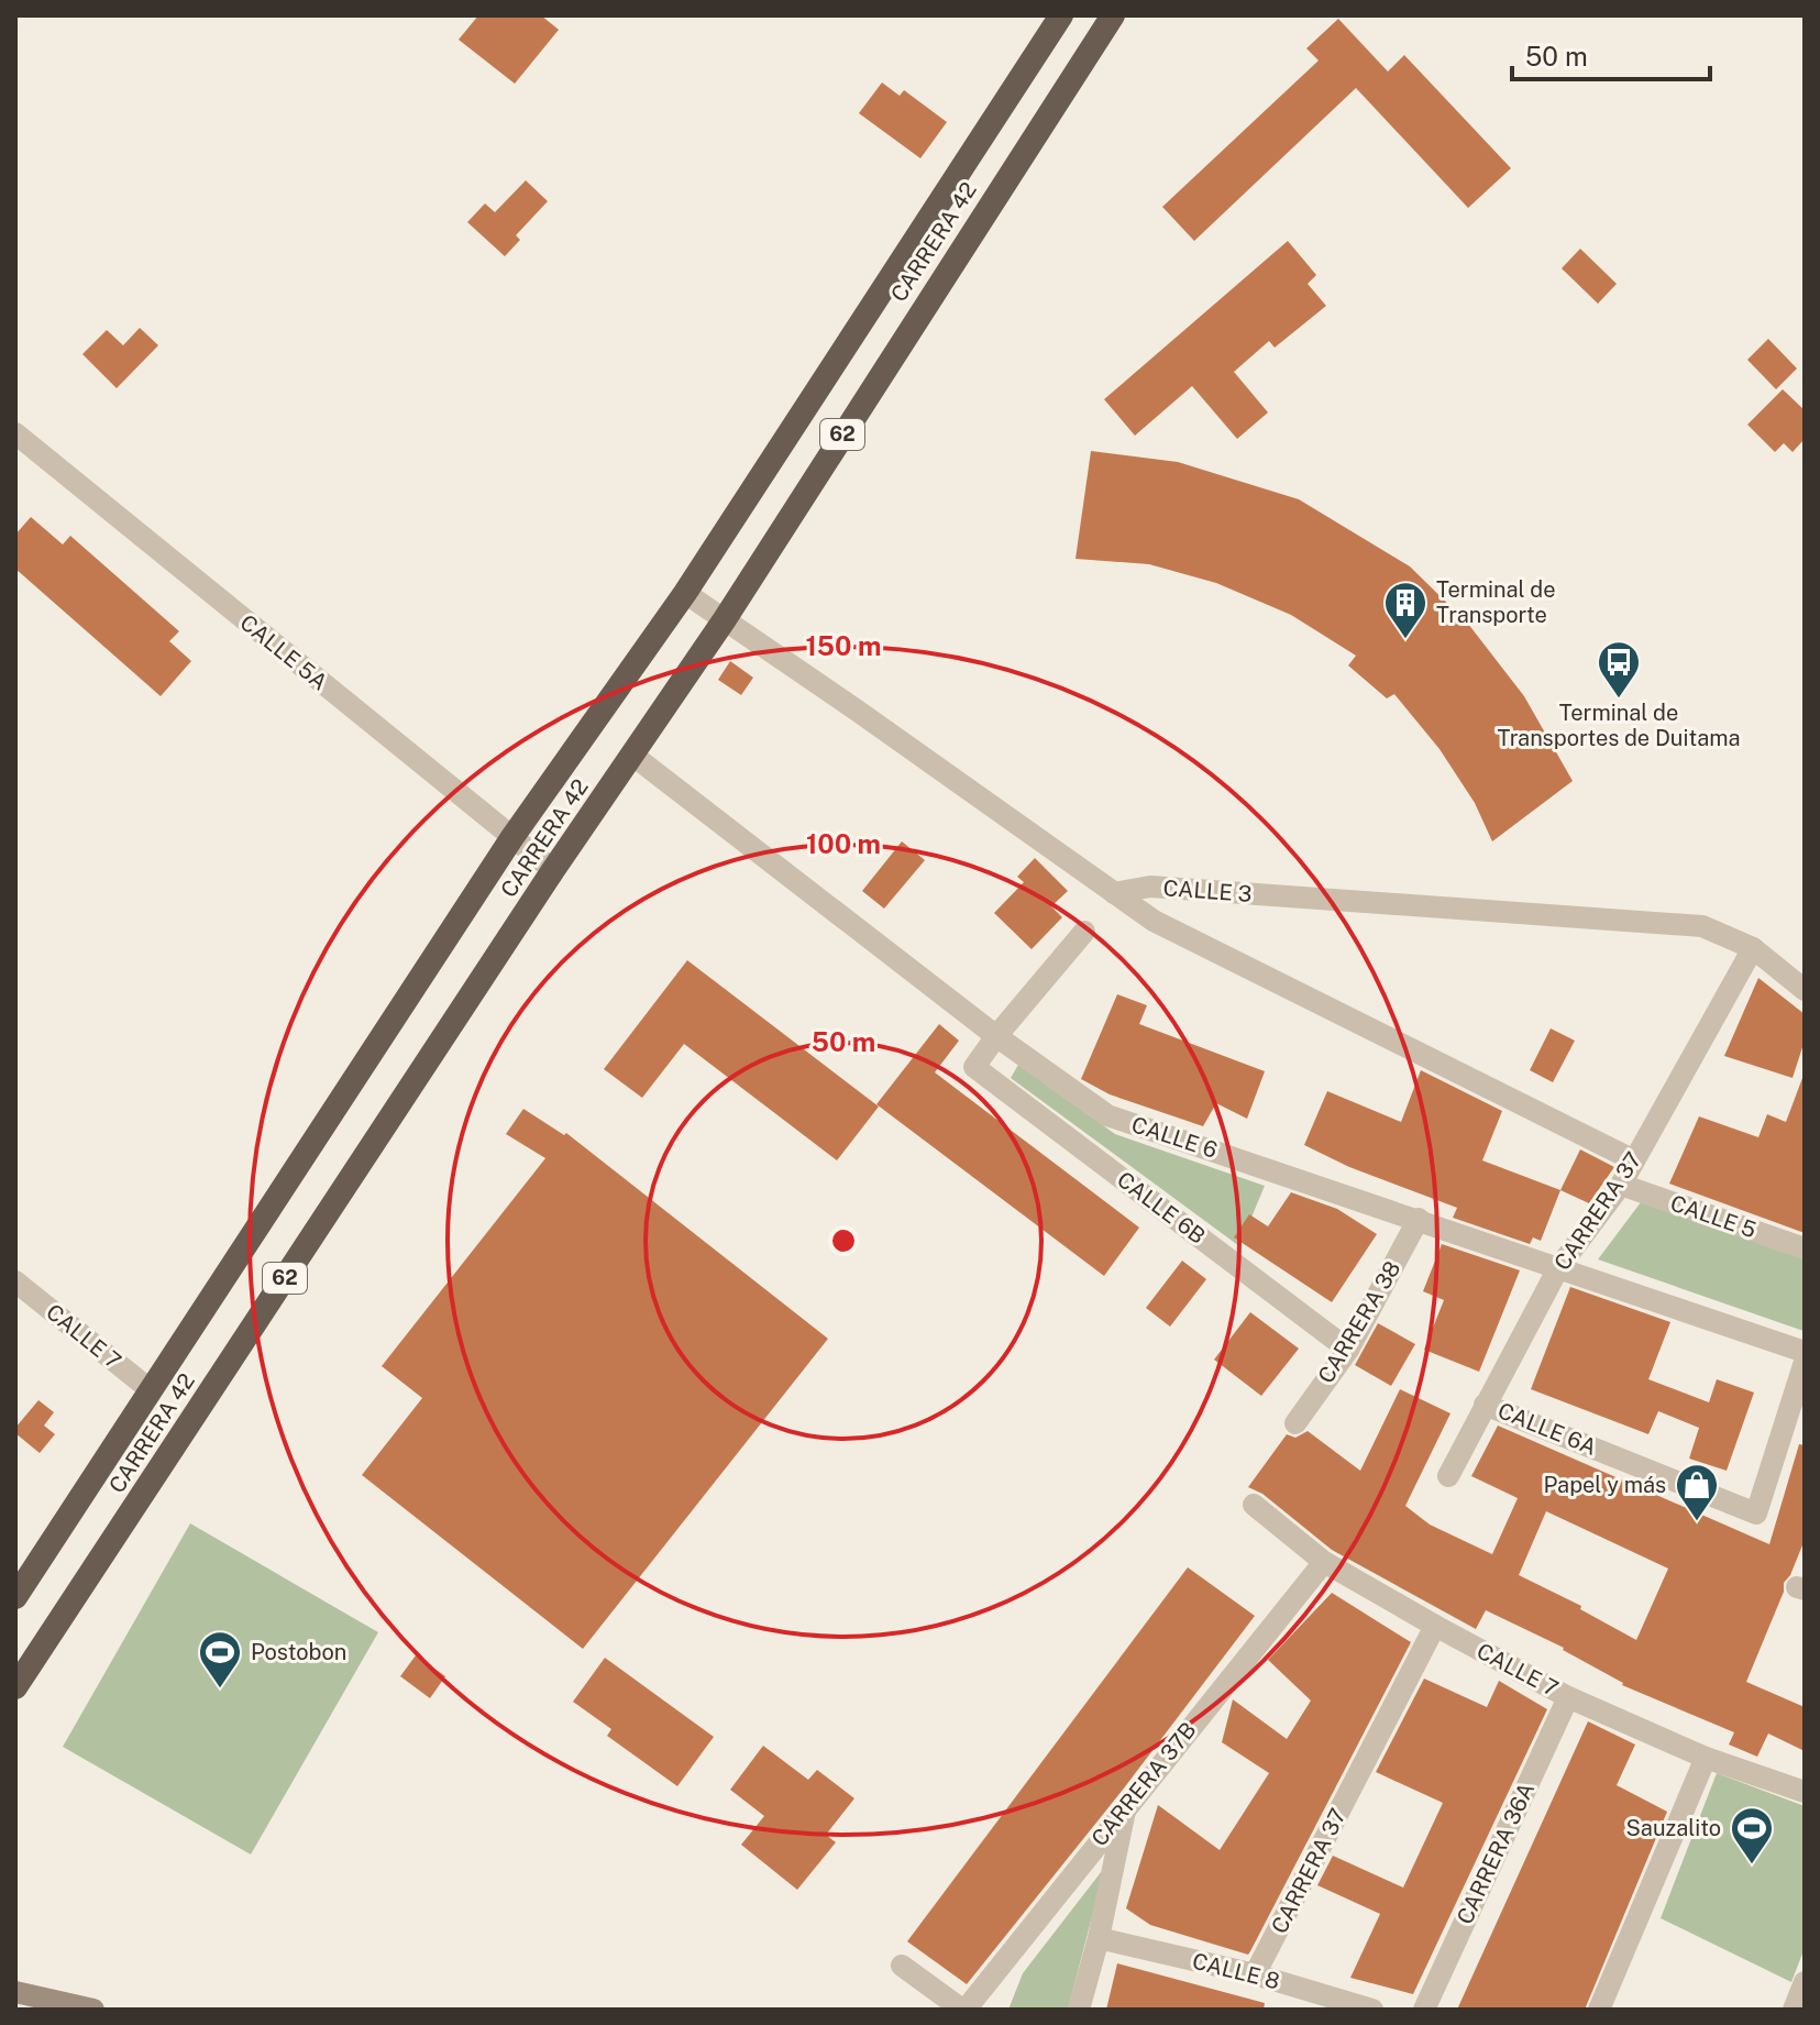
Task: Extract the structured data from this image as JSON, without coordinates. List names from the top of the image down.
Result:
{
  "streets": {
    "highway": ["CARRERA 42", "62"],
    "street": [
      "CALLE 5A",
      "CALLE 3",
      "CALLE 6",
      "CALLE 6B",
      "CARRERA 37",
      "CALLE 5",
      "CARRERA 38",
      "CALLE 7",
      "CALLE 6A",
      "CARRERA 37B",
      "CARRERA 36A",
      "CALLE 8"
    ]
  },
  "crossings": [
    ["CARRERA 42", "CALLE 5A"],
    ["CARRERA 42", "CALLE 6"],
    ["CARRERA 42", "CALLE 7"],
    ["CALLE 3", "CARRERA 37"],
    ["CALLE 6", "CALLE 6B"],
    ["CALLE 6", "CARRERA 37"],
    ["CALLE 6", "CARRERA 38"],
    ["CALLE 6B", "CARRERA 38"],
    ["CARRERA 37", "CALLE 5"],
    ["CARRERA 37", "CALLE 7"],
    ["CARRERA 37", "CALLE 6A"],
    ["CARRERA 37", "CALLE 8"],
    ["CALLE 7", "CARRERA 37B"],
    ["CALLE 7", "CARRERA 36A"]
  ],
  "places": {
    "building": ["Terminal de Transporte"],
    "bus stop": ["Terminal de Transportes de Duitama"],
    "shop": ["Papel y más"],
    "sports": ["Postobon", "Sauzalito"]
  },
  "scale_bar": "50 m",
  "rings": ["150 m", "100 m", "50 m"]
}
